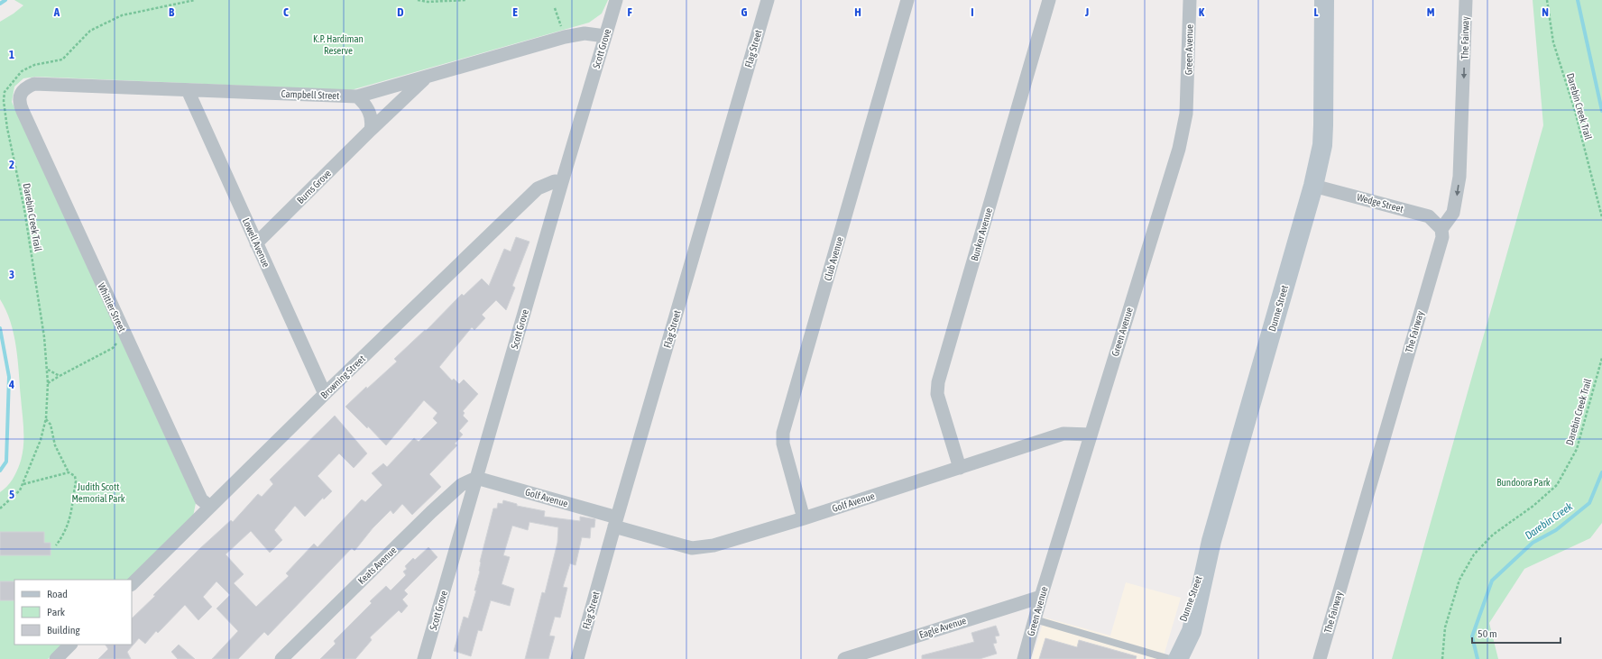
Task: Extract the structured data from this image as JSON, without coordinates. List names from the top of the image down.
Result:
{
  "streets": {
    "main road": ["Dunne Street"],
    "street": [
      "The Fairway",
      "Scott Grove",
      "Flag Street",
      "Green Avenue",
      "Campbell Street",
      "Burns Grove",
      "Wedge Street",
      "Bunker Avenue",
      "Lowell Avenue",
      "Club Avenue",
      "Whittier Street",
      "Browning Street",
      "Golf Avenue",
      "Keats Avenue",
      "Eagle Avenue"
    ],
    "path": ["Darebin Creek Trail"]
  },
  "crossings": [
    ["The Fairway", "Wedge Street"],
    ["Scott Grove", "Campbell Street"],
    ["Scott Grove", "Browning Street"],
    ["Scott Grove", "Golf Avenue"],
    ["Scott Grove", "Keats Avenue"],
    ["Flag Street", "Golf Avenue"],
    ["Green Avenue", "Golf Avenue"],
    ["Green Avenue", "Eagle Avenue"],
    ["Campbell Street", "Burns Grove"],
    ["Campbell Street", "Lowell Avenue"],
    ["Campbell Street", "Whittier Street"],
    ["Burns Grove", "Lowell Avenue"],
    ["Wedge Street", "Dunne Street"],
    ["Bunker Avenue", "Golf Avenue"],
    ["Lowell Avenue", "Browning Street"],
    ["Club Avenue", "Golf Avenue"],
    ["Whittier Street", "Browning Street"],
    ["Golf Avenue", "Keats Avenue"]
  ],
  "water": ["Darebin Creek"],
  "parks": ["K.P. Hardiman Reserve", "Bundoora Park", "Judith Scott Memorial Park"],
  "legend": ["Road", "Park", "Building"],
  "scale_bar": "50 m",
  "grid": {
    "columns": [
      "A",
      "B",
      "C",
      "D",
      "E",
      "F",
      "G",
      "H",
      "I",
      "J",
      "K",
      "L",
      "M",
      "N"
    ],
    "rows": [
      "1",
      "2",
      "3",
      "4",
      "5"
    ]
  }
}
